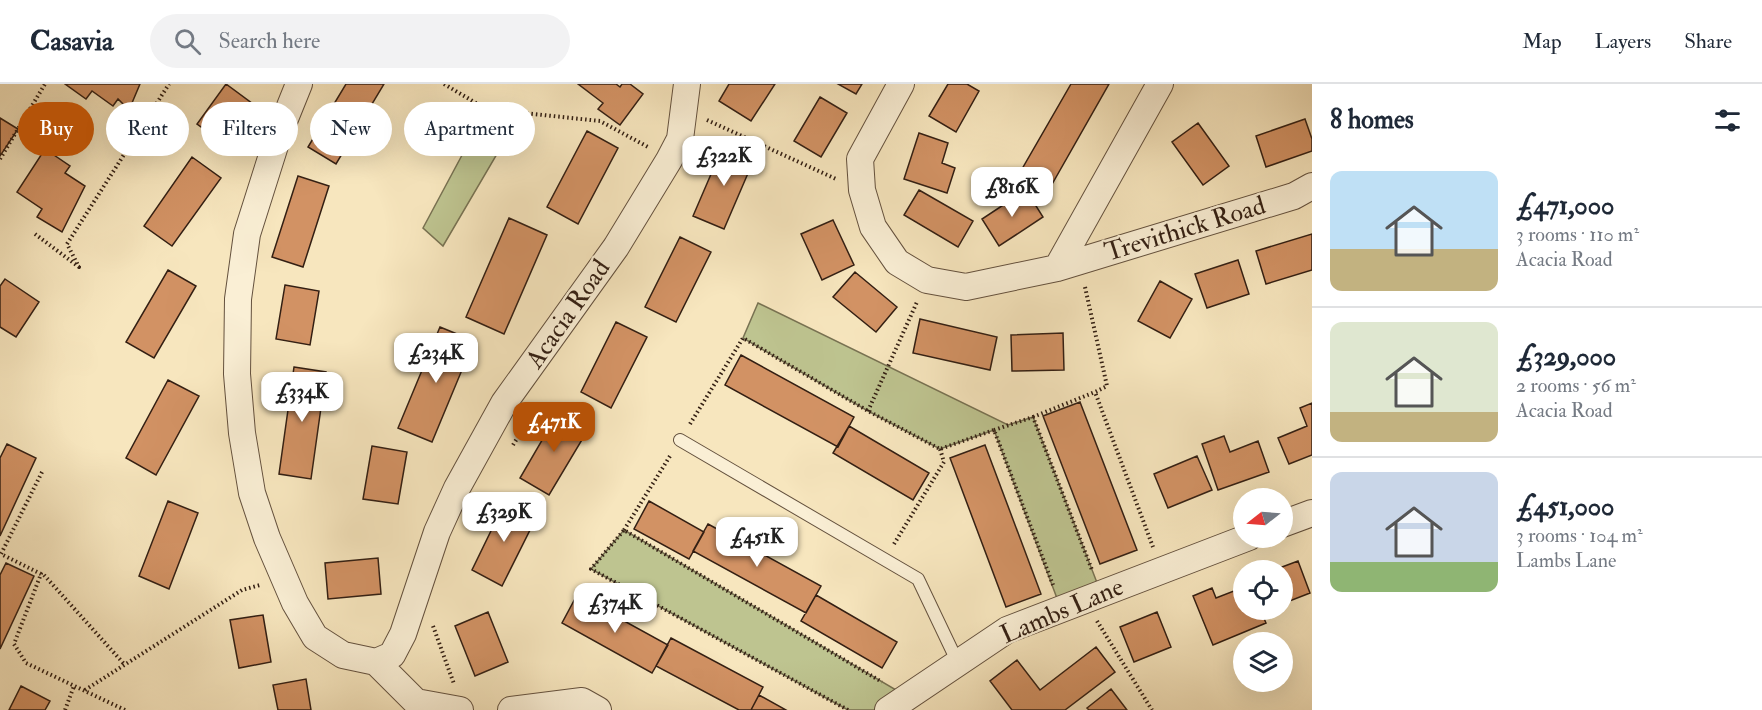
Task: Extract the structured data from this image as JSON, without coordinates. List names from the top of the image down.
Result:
{
  "streets": {
    "street": ["Trevithick Road", "Acacia Road", "Lambs Lane"]
  },
  "north": "left",
  "page": {
    "header": "Casavia",
    "search": "Search here",
    "nav": ["Map", "Layers", "Share"],
    "heading": "8 homes",
    "chip": [
      "Buy",
      "Rent",
      "Filters",
      "New",
      "Apartment"
    ],
    "price": [
      "£322K",
      "£816K",
      "£234K",
      "£334K",
      "£471K",
      "£329K",
      "£451K",
      "£374K"
    ],
    "list": [
      {
        "name": "£471,000",
        "note": "3 rooms · 110 m² · Acacia Road"
      },
      {
        "name": "£329,000",
        "note": "2 rooms · 56 m² · Acacia Road"
      },
      {
        "name": "£451,000",
        "note": "3 rooms · 104 m² · Lambs Lane"
      }
    ]
  }
}
